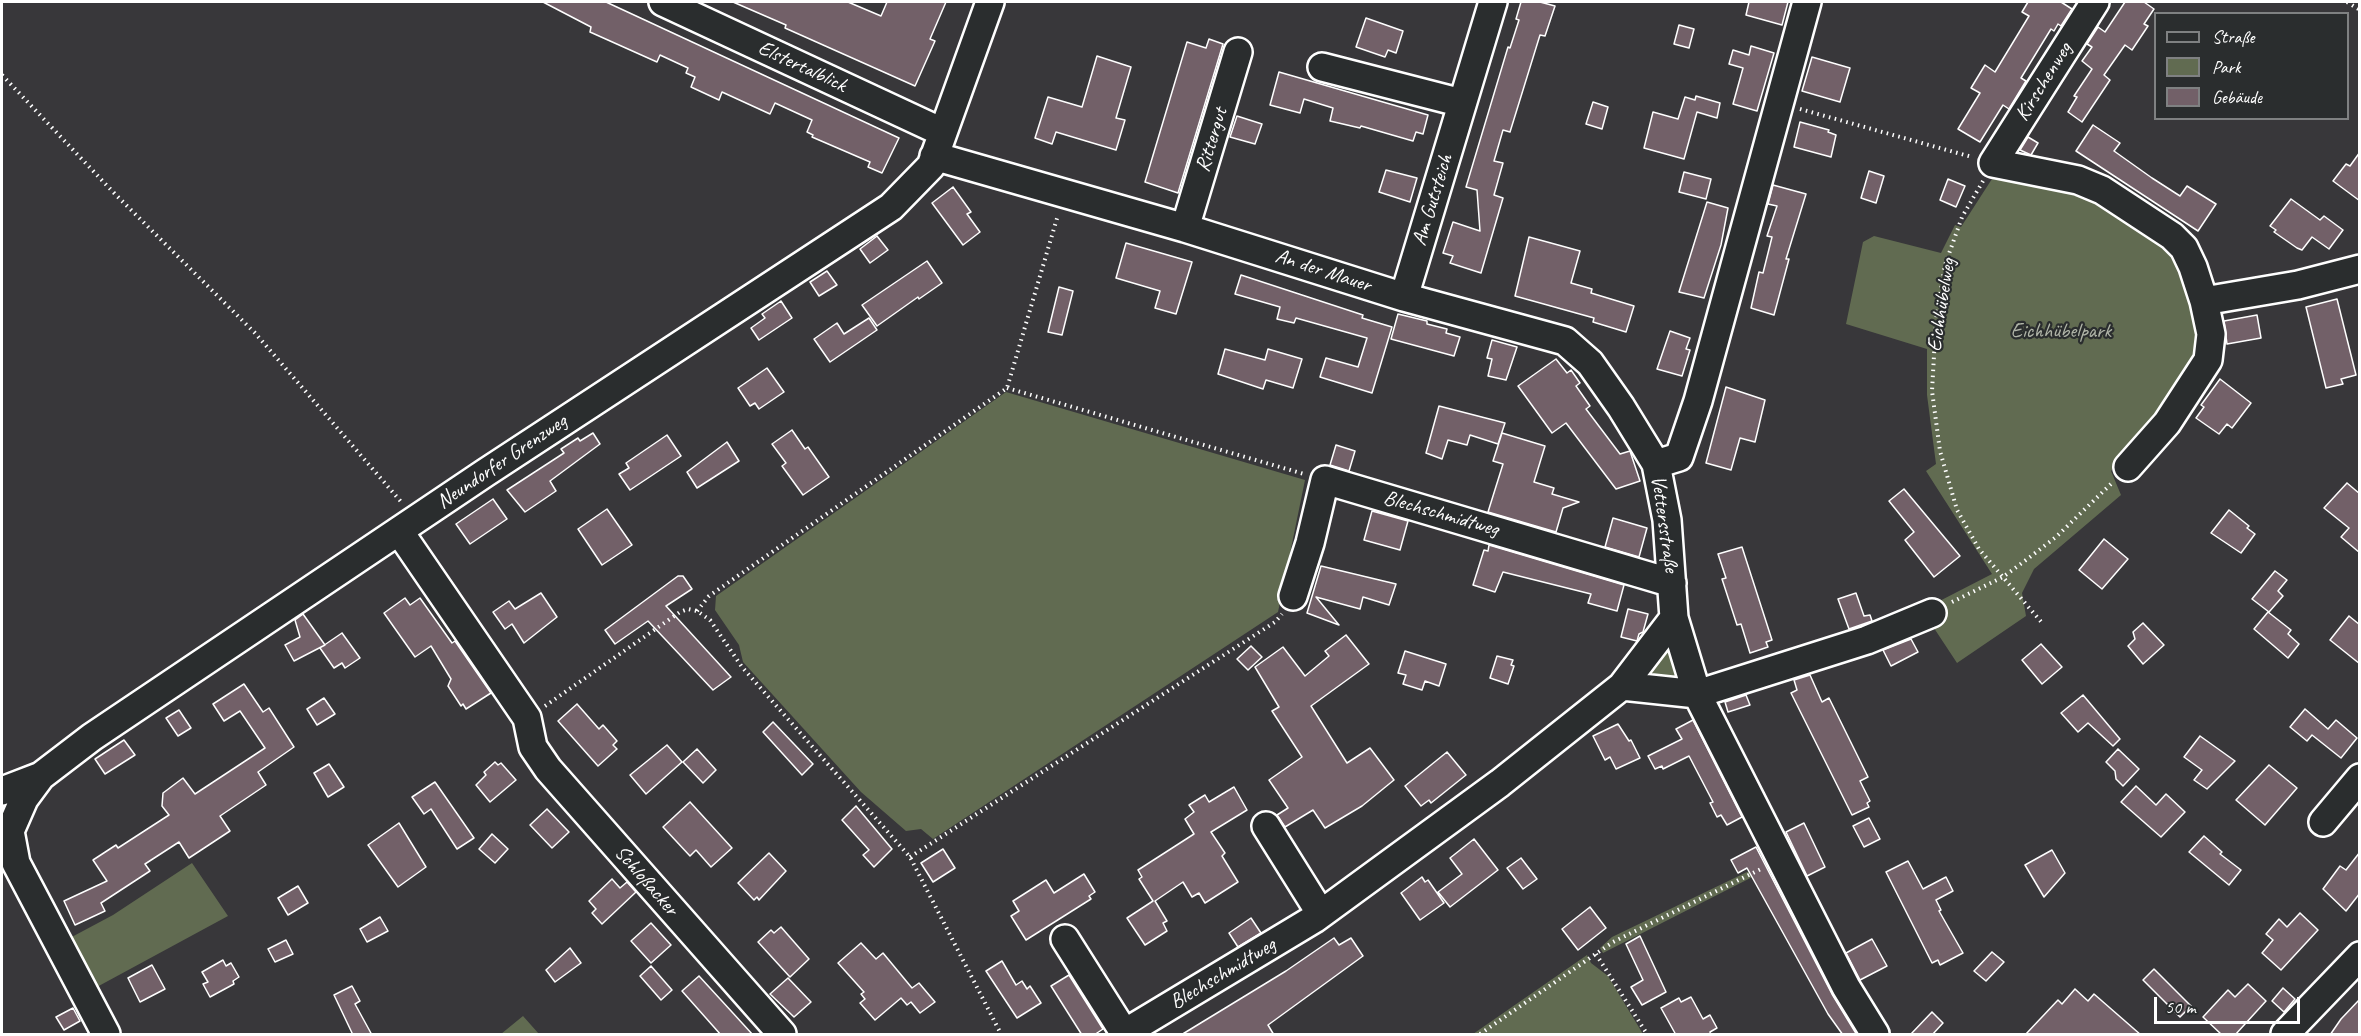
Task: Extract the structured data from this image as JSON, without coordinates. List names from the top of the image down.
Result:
{
  "streets": {
    "street": [
      "Elstertalblick",
      "Kirschenweg",
      "Rittergut",
      "Am Gutsteich",
      "An der Mauer",
      "Neundorfer Grenzweg",
      "Blechschmidtweg",
      "Vettersstraße",
      "Schloßacker"
    ],
    "path": ["Eichhübelweg"]
  },
  "crossings": [
    ["Elstertalblick", "An der Mauer"],
    ["Elstertalblick", "Neundorfer Grenzweg"],
    ["Kirschenweg", "Eichhübelweg"],
    ["Rittergut", "An der Mauer"],
    ["Am Gutsteich", "An der Mauer"],
    ["An der Mauer", "Neundorfer Grenzweg"],
    ["An der Mauer", "Vettersstraße"],
    ["Neundorfer Grenzweg", "Schloßacker"],
    ["Blechschmidtweg", "Vettersstraße"]
  ],
  "parks": ["Eichhübelpark"],
  "legend": ["Straße", "Park", "Gebäude"],
  "scale_bar": "50 m"
}
